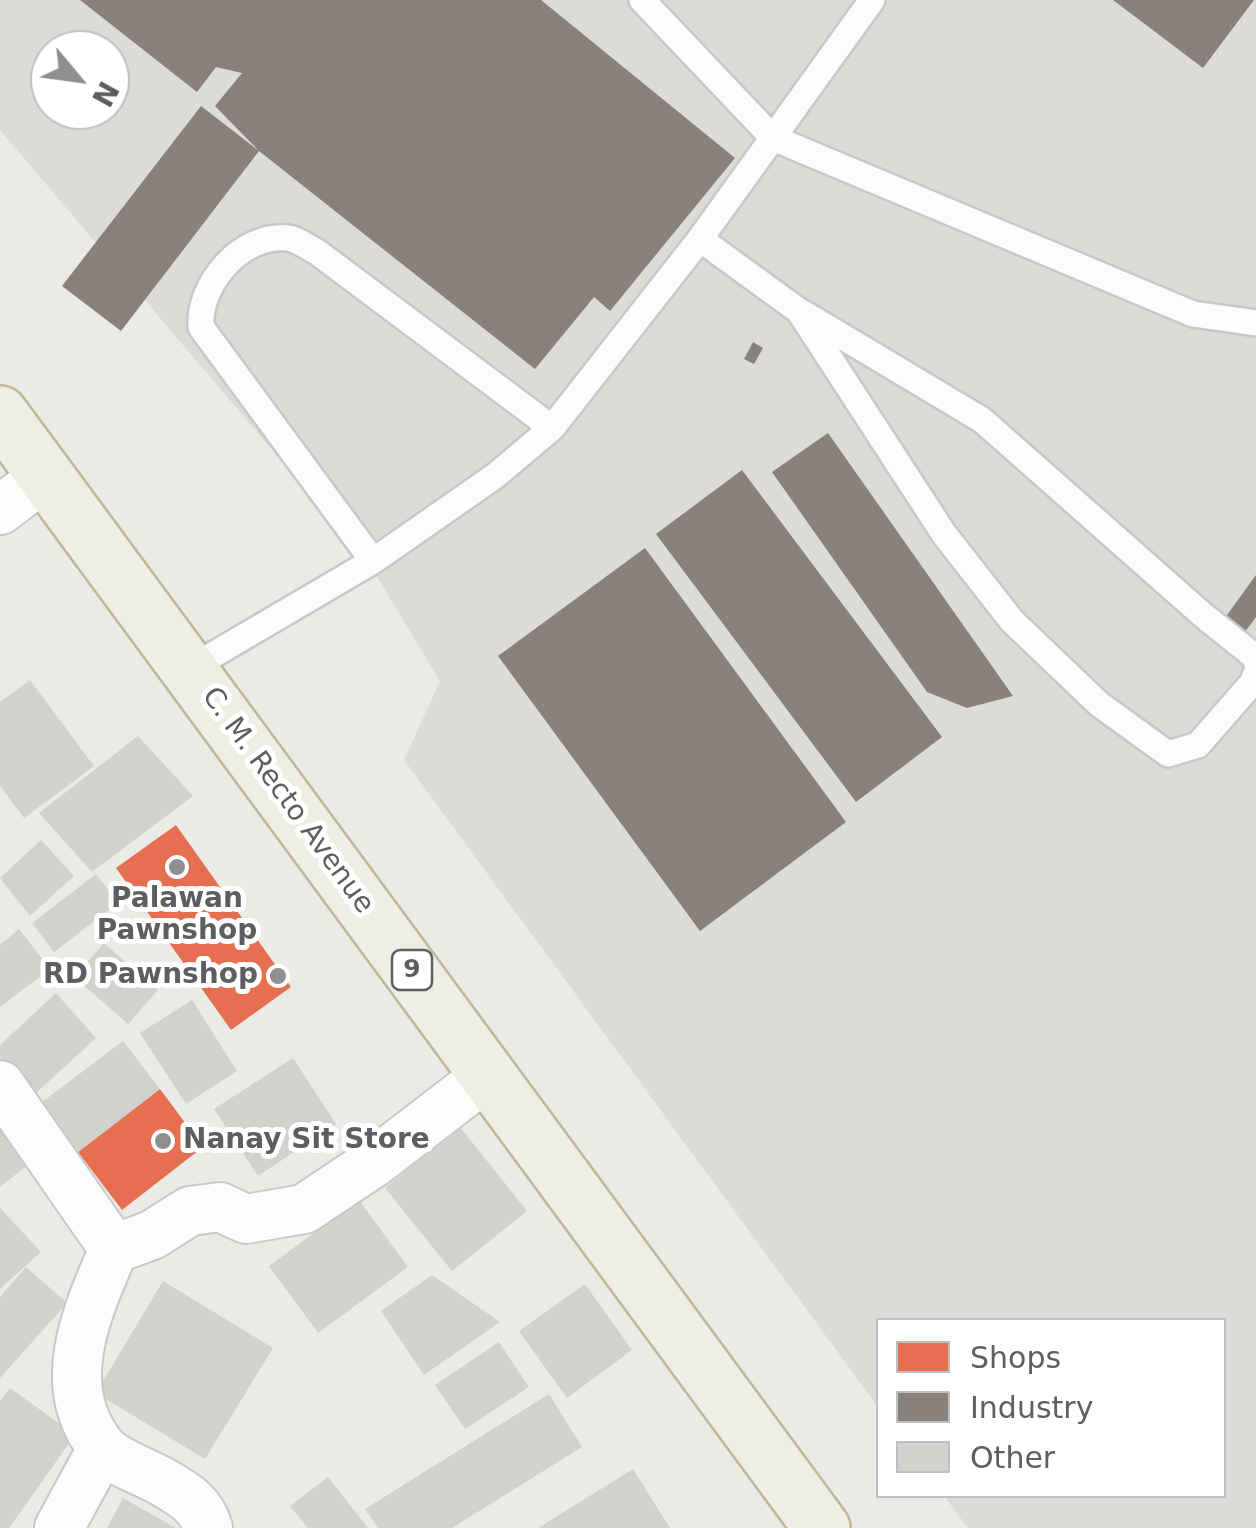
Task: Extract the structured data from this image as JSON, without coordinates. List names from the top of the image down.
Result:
{
  "streets": {
    "highway": ["C. M. Recto Avenue", "9"]
  },
  "places": ["Palawan Pawnshop", "RD Pawnshop", "Nanay Sit Store"],
  "legend": ["Shops", "Industry", "Other"],
  "north": "bottom right"
}
